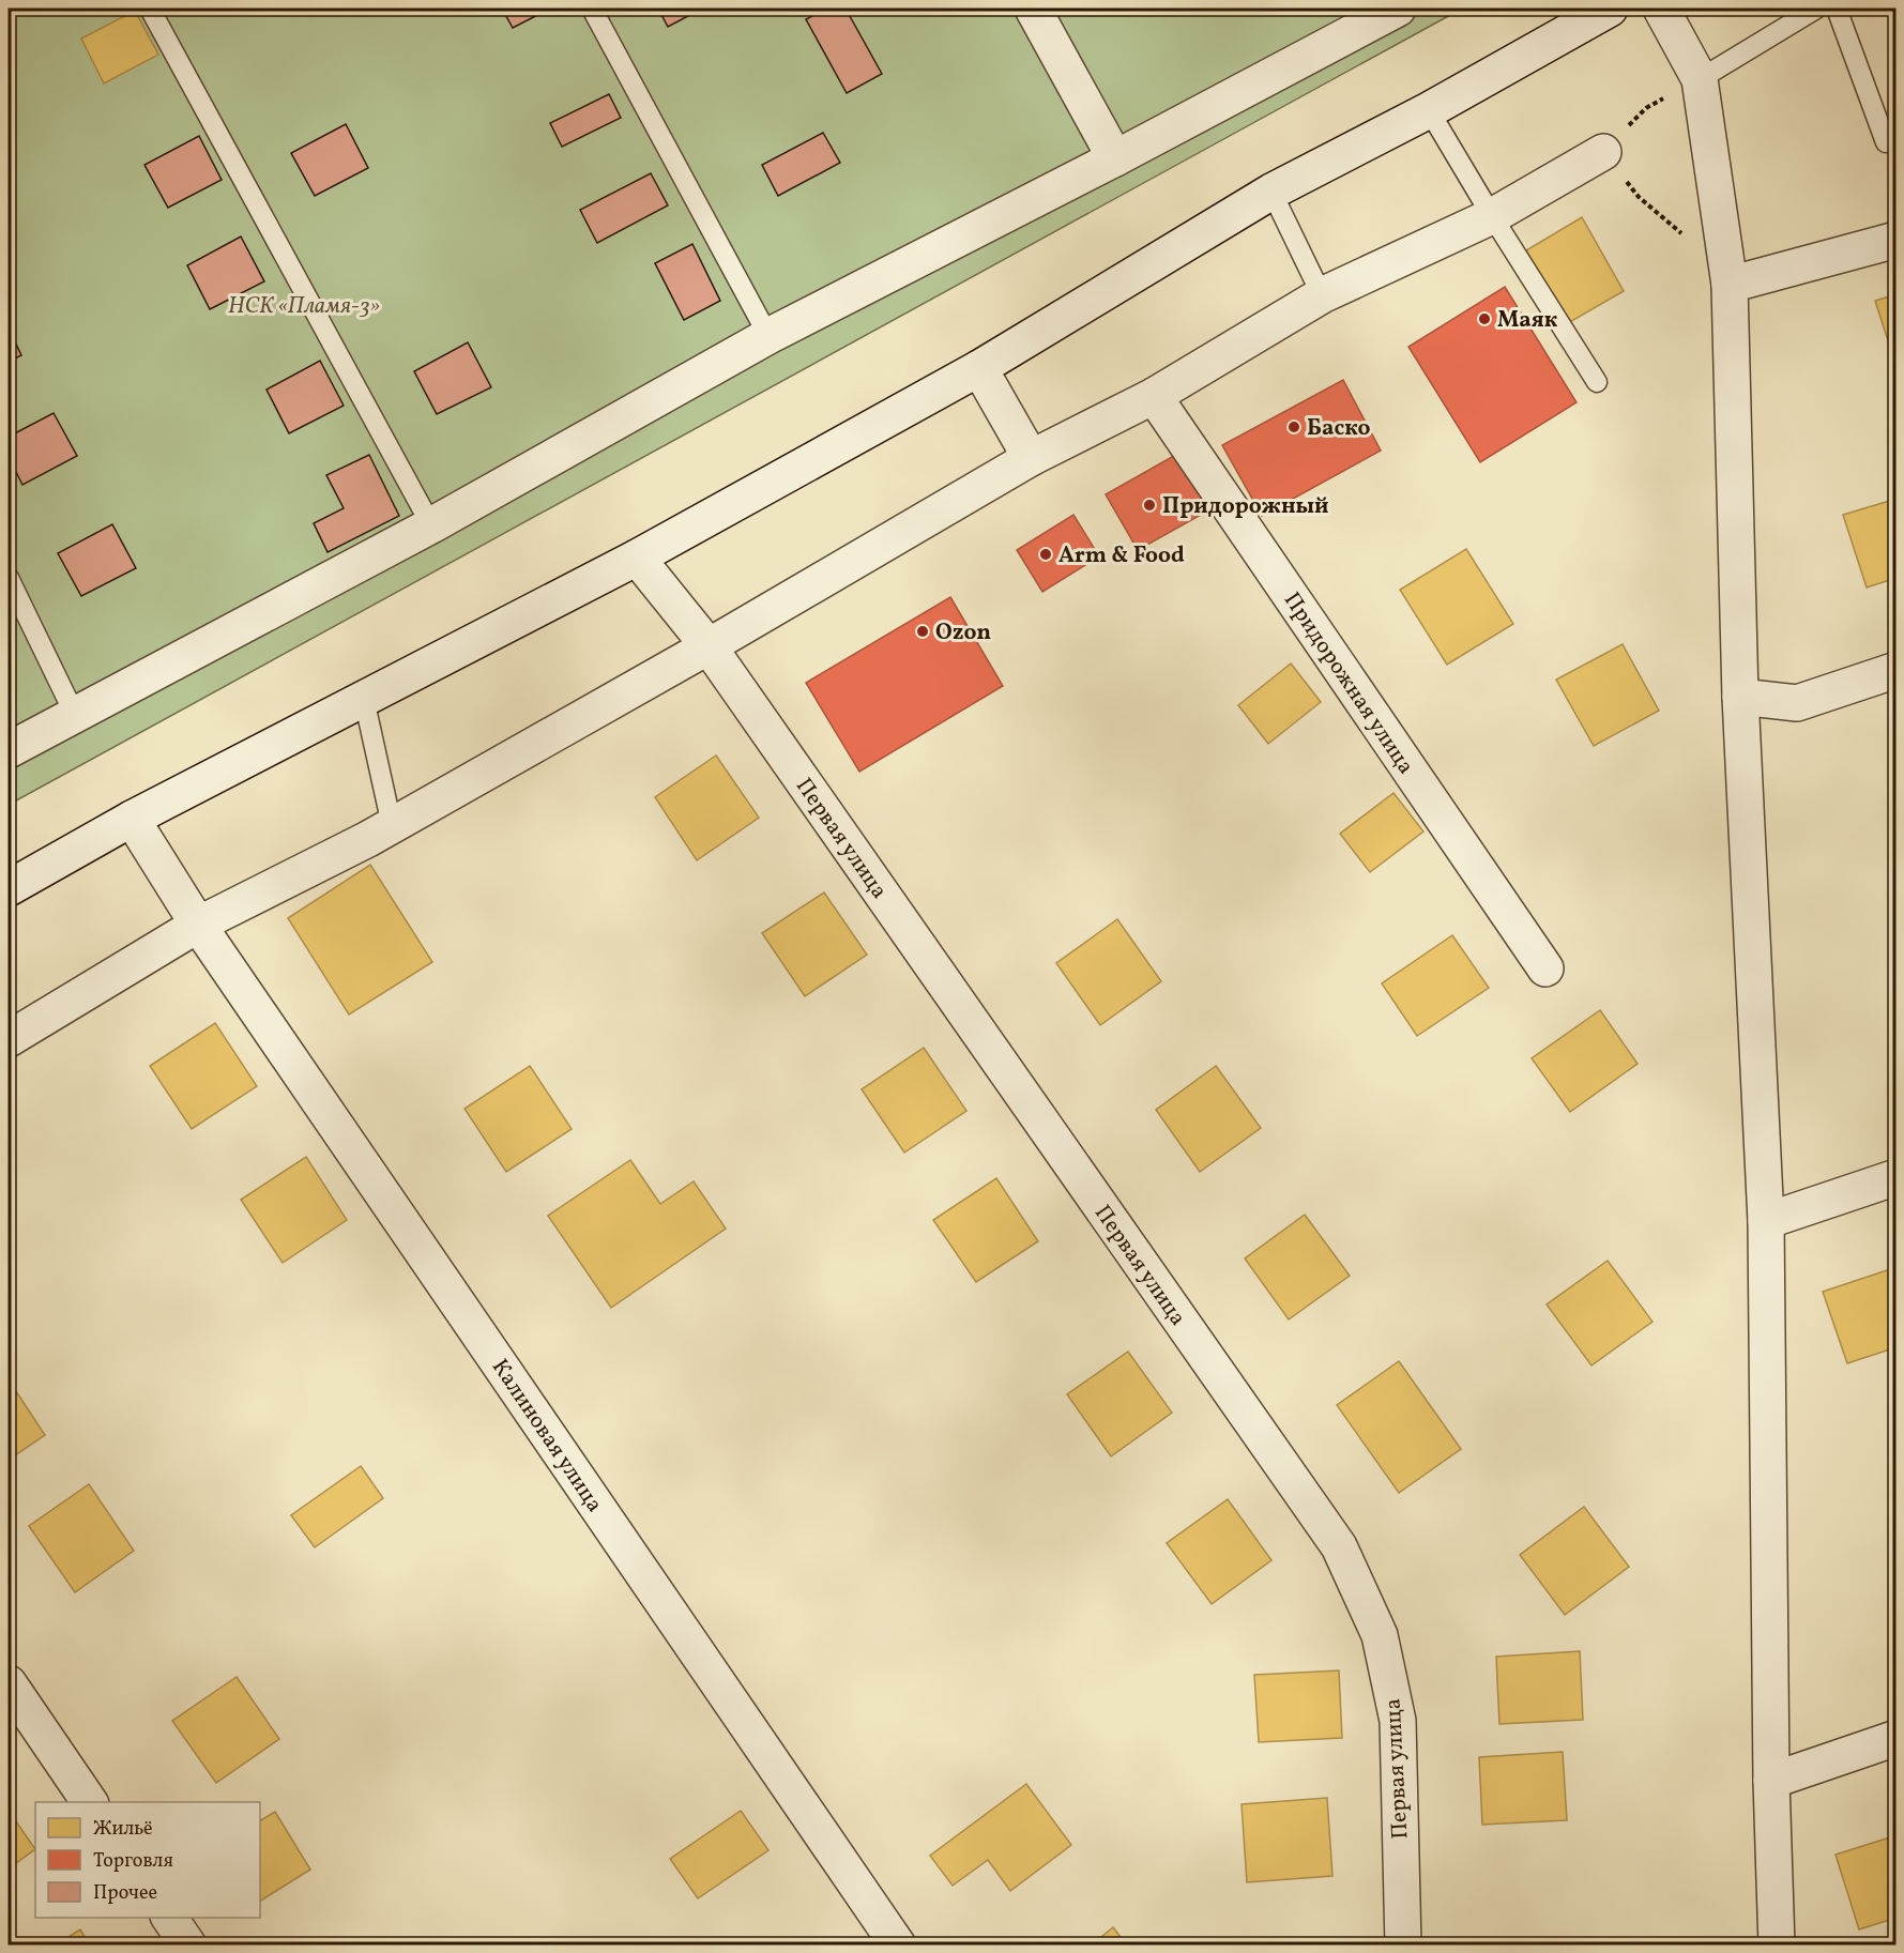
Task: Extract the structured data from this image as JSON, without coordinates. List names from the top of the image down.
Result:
{
  "streets": {
    "street": ["Придорожная улица", "Первая улица", "Калиновая улица"]
  },
  "parks": ["НСК «Пламя-3»"],
  "places": [
    "Маяк",
    "Баско",
    "Придорожный",
    "Arm & Food",
    "Ozon"
  ],
  "legend": ["Жильё", "Торговля", "Прочее"]
}
